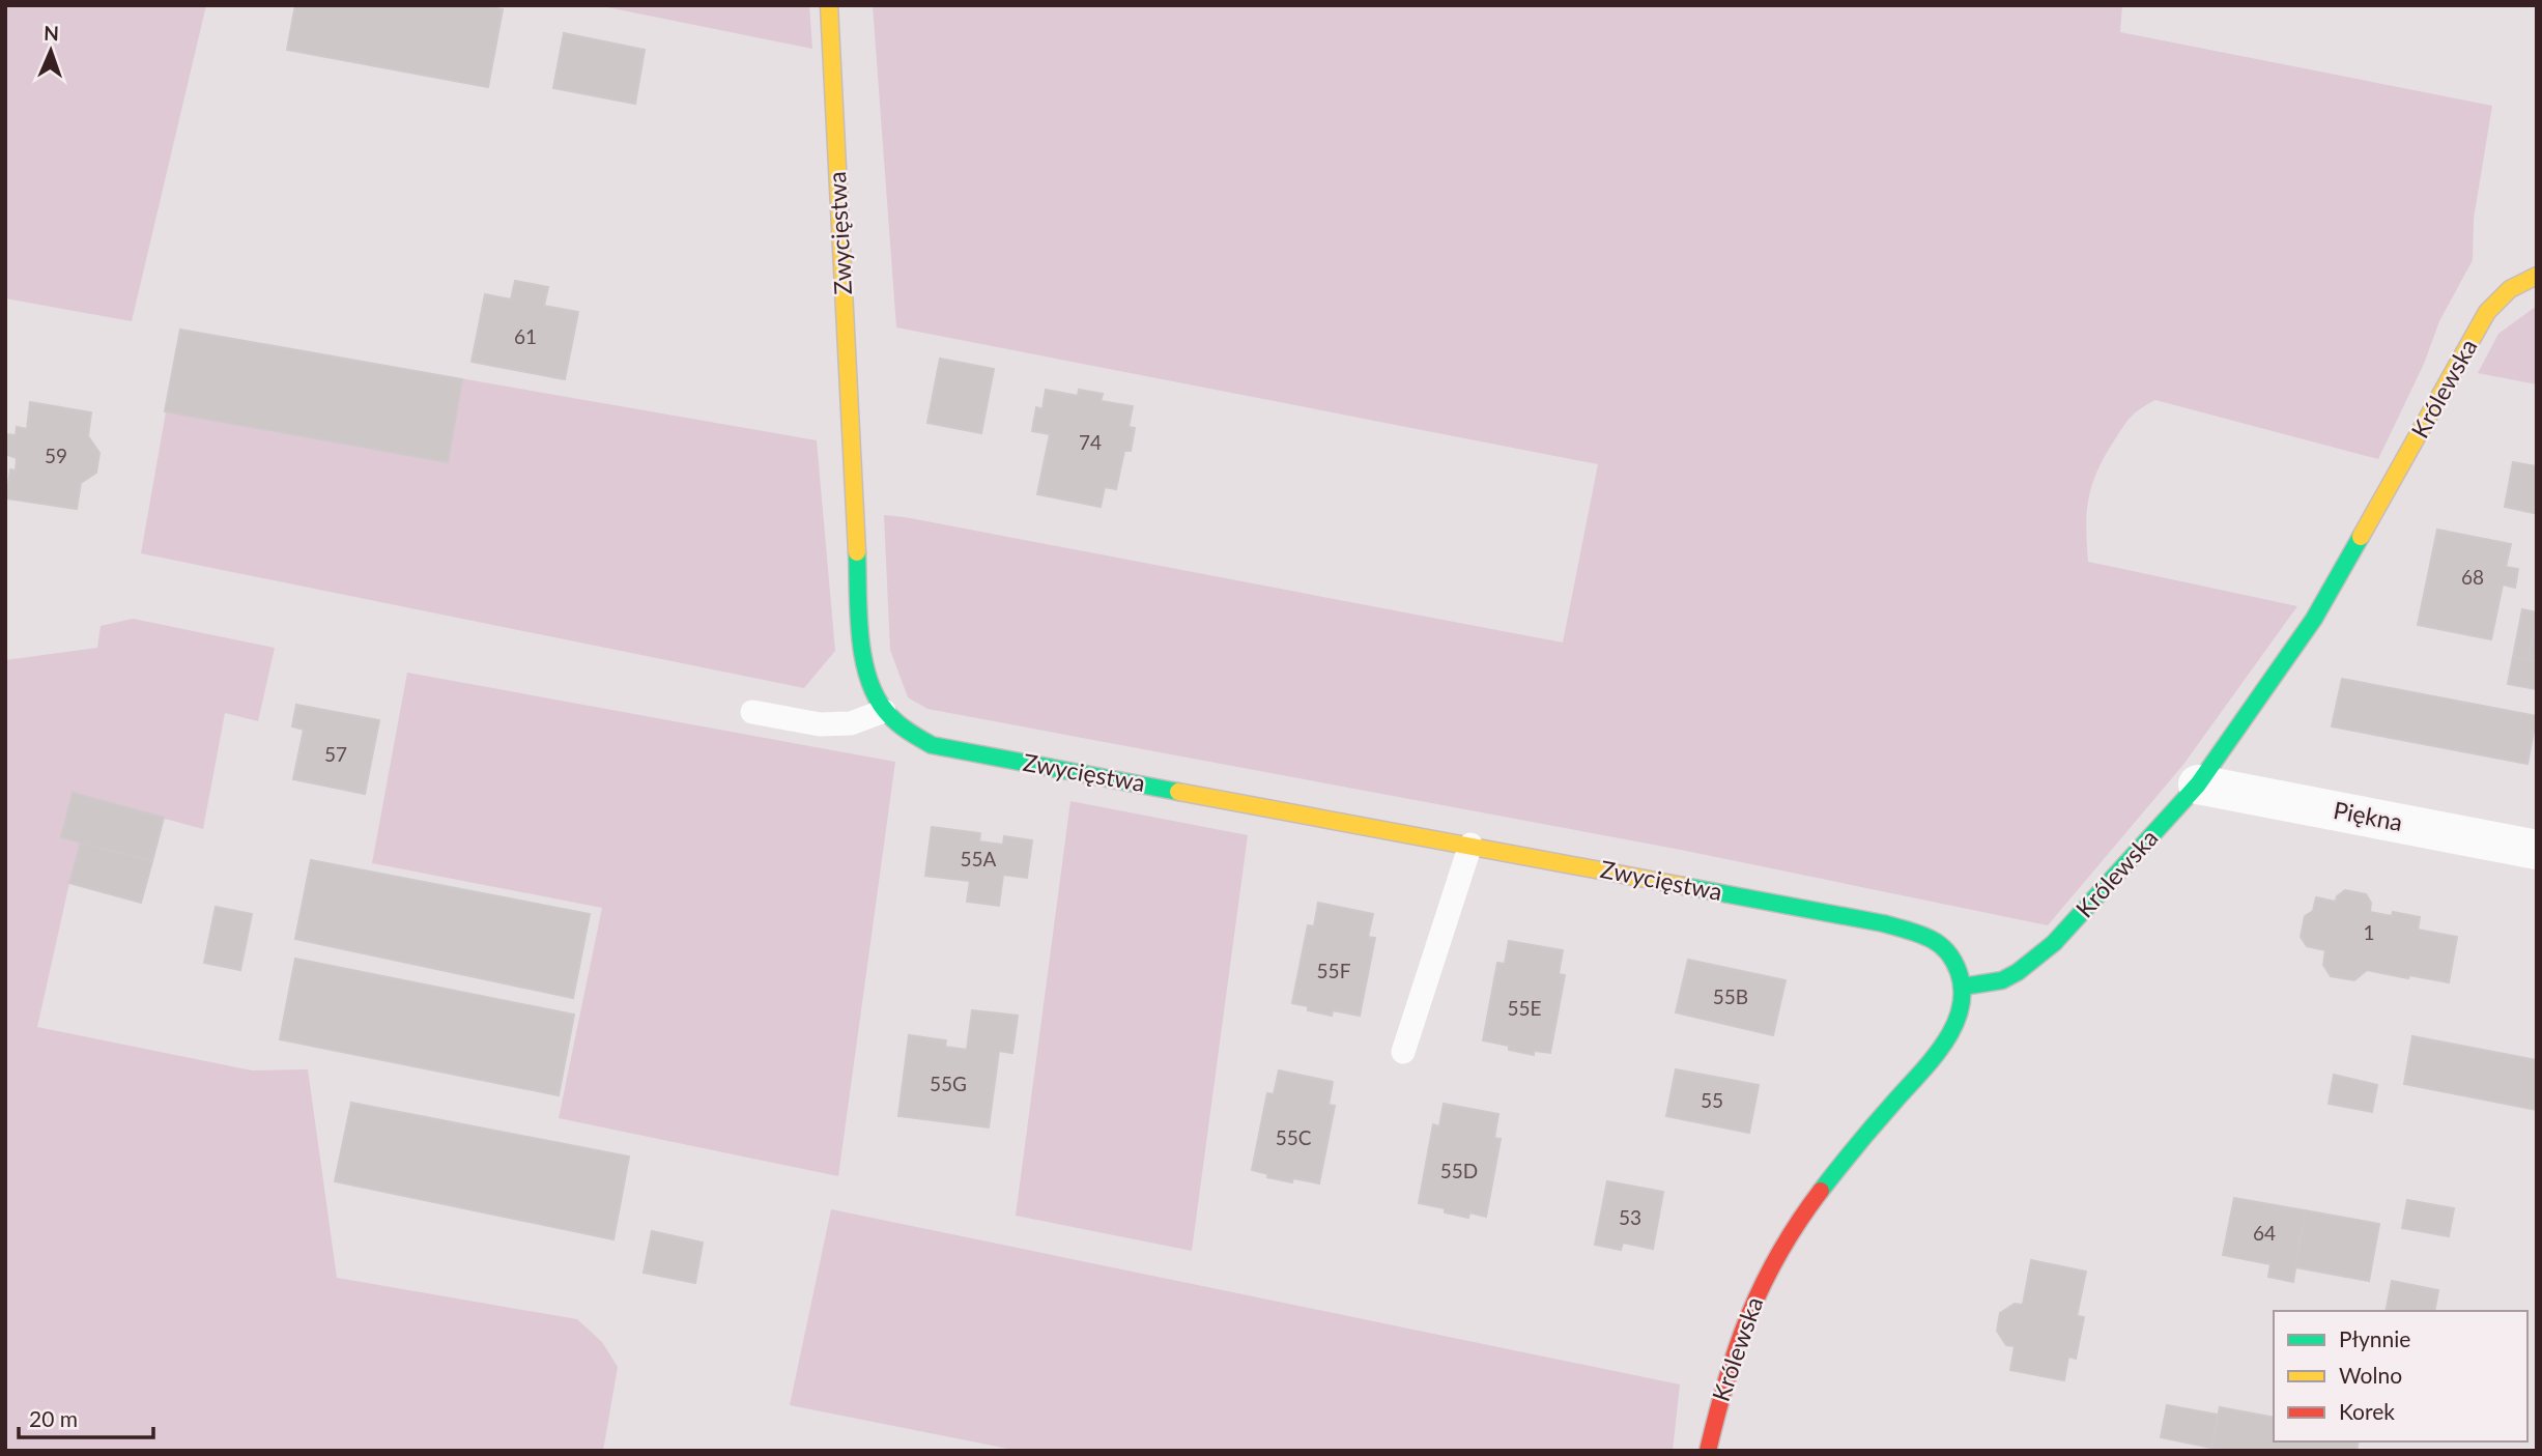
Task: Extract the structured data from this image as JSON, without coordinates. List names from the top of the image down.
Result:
{
  "streets": {
    "street": ["Zwycięstwa", "Królewska", "Piękna"]
  },
  "crossings": [
    ["Zwycięstwa", "Królewska"],
    ["Królewska", "Piękna"]
  ],
  "house_numbers": [
    "61",
    "74",
    "59",
    "68",
    "57",
    "55A",
    "1",
    "55F",
    "55B",
    "55E",
    "55G",
    "55",
    "55C",
    "55D",
    "53",
    "64"
  ],
  "legend": ["Płynnie", "Wolno", "Korek"],
  "scale_bar": "20 m",
  "north": "top"
}
